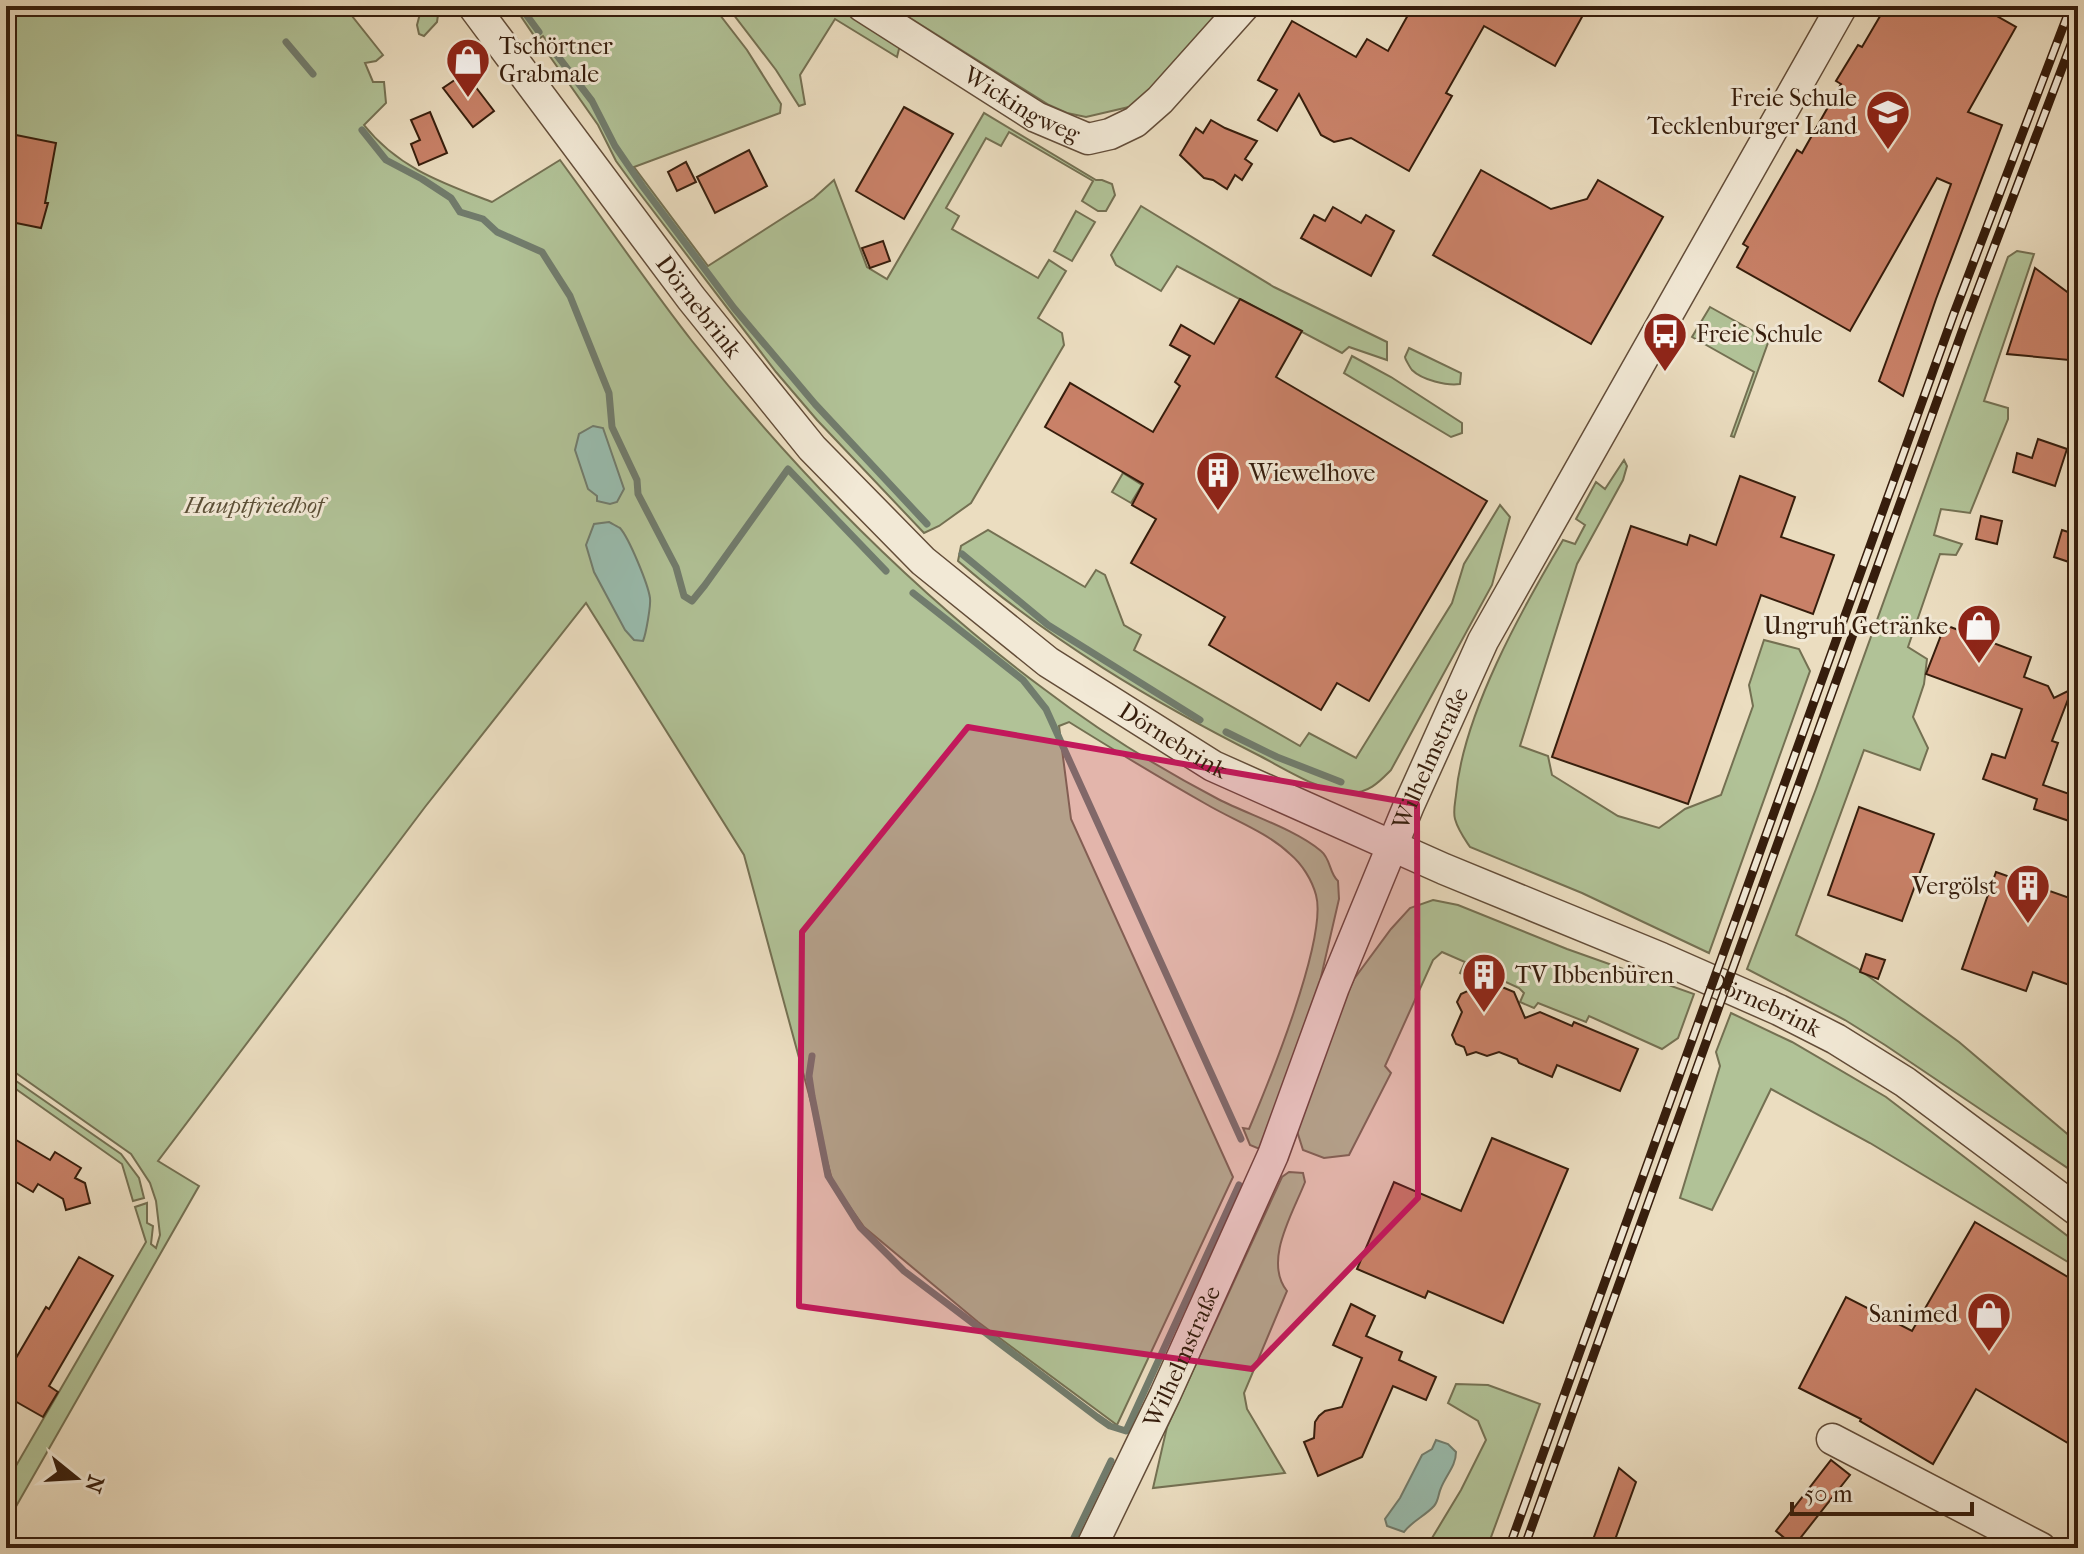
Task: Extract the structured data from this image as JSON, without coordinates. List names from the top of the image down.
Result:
{
  "streets": {
    "street": ["Wickingweg", "Dörnebrink", "Wilhelmstraße"]
  },
  "crossings": [
    ["Dörnebrink", "Wilhelmstraße"]
  ],
  "parks": ["Hauptfriedhof"],
  "places": {
    "shop": ["Tschörtner Grabmale", "Ungruh Getränke", "Sanimed"],
    "school or university": ["Freie Schule Tecklenburger Land"],
    "bus stop": ["Freie Schule"],
    "building": ["Wiewelhove", "Vergölst", "TV Ibbenbüren"]
  },
  "scale_bar": "50 m",
  "north": "right"
}
